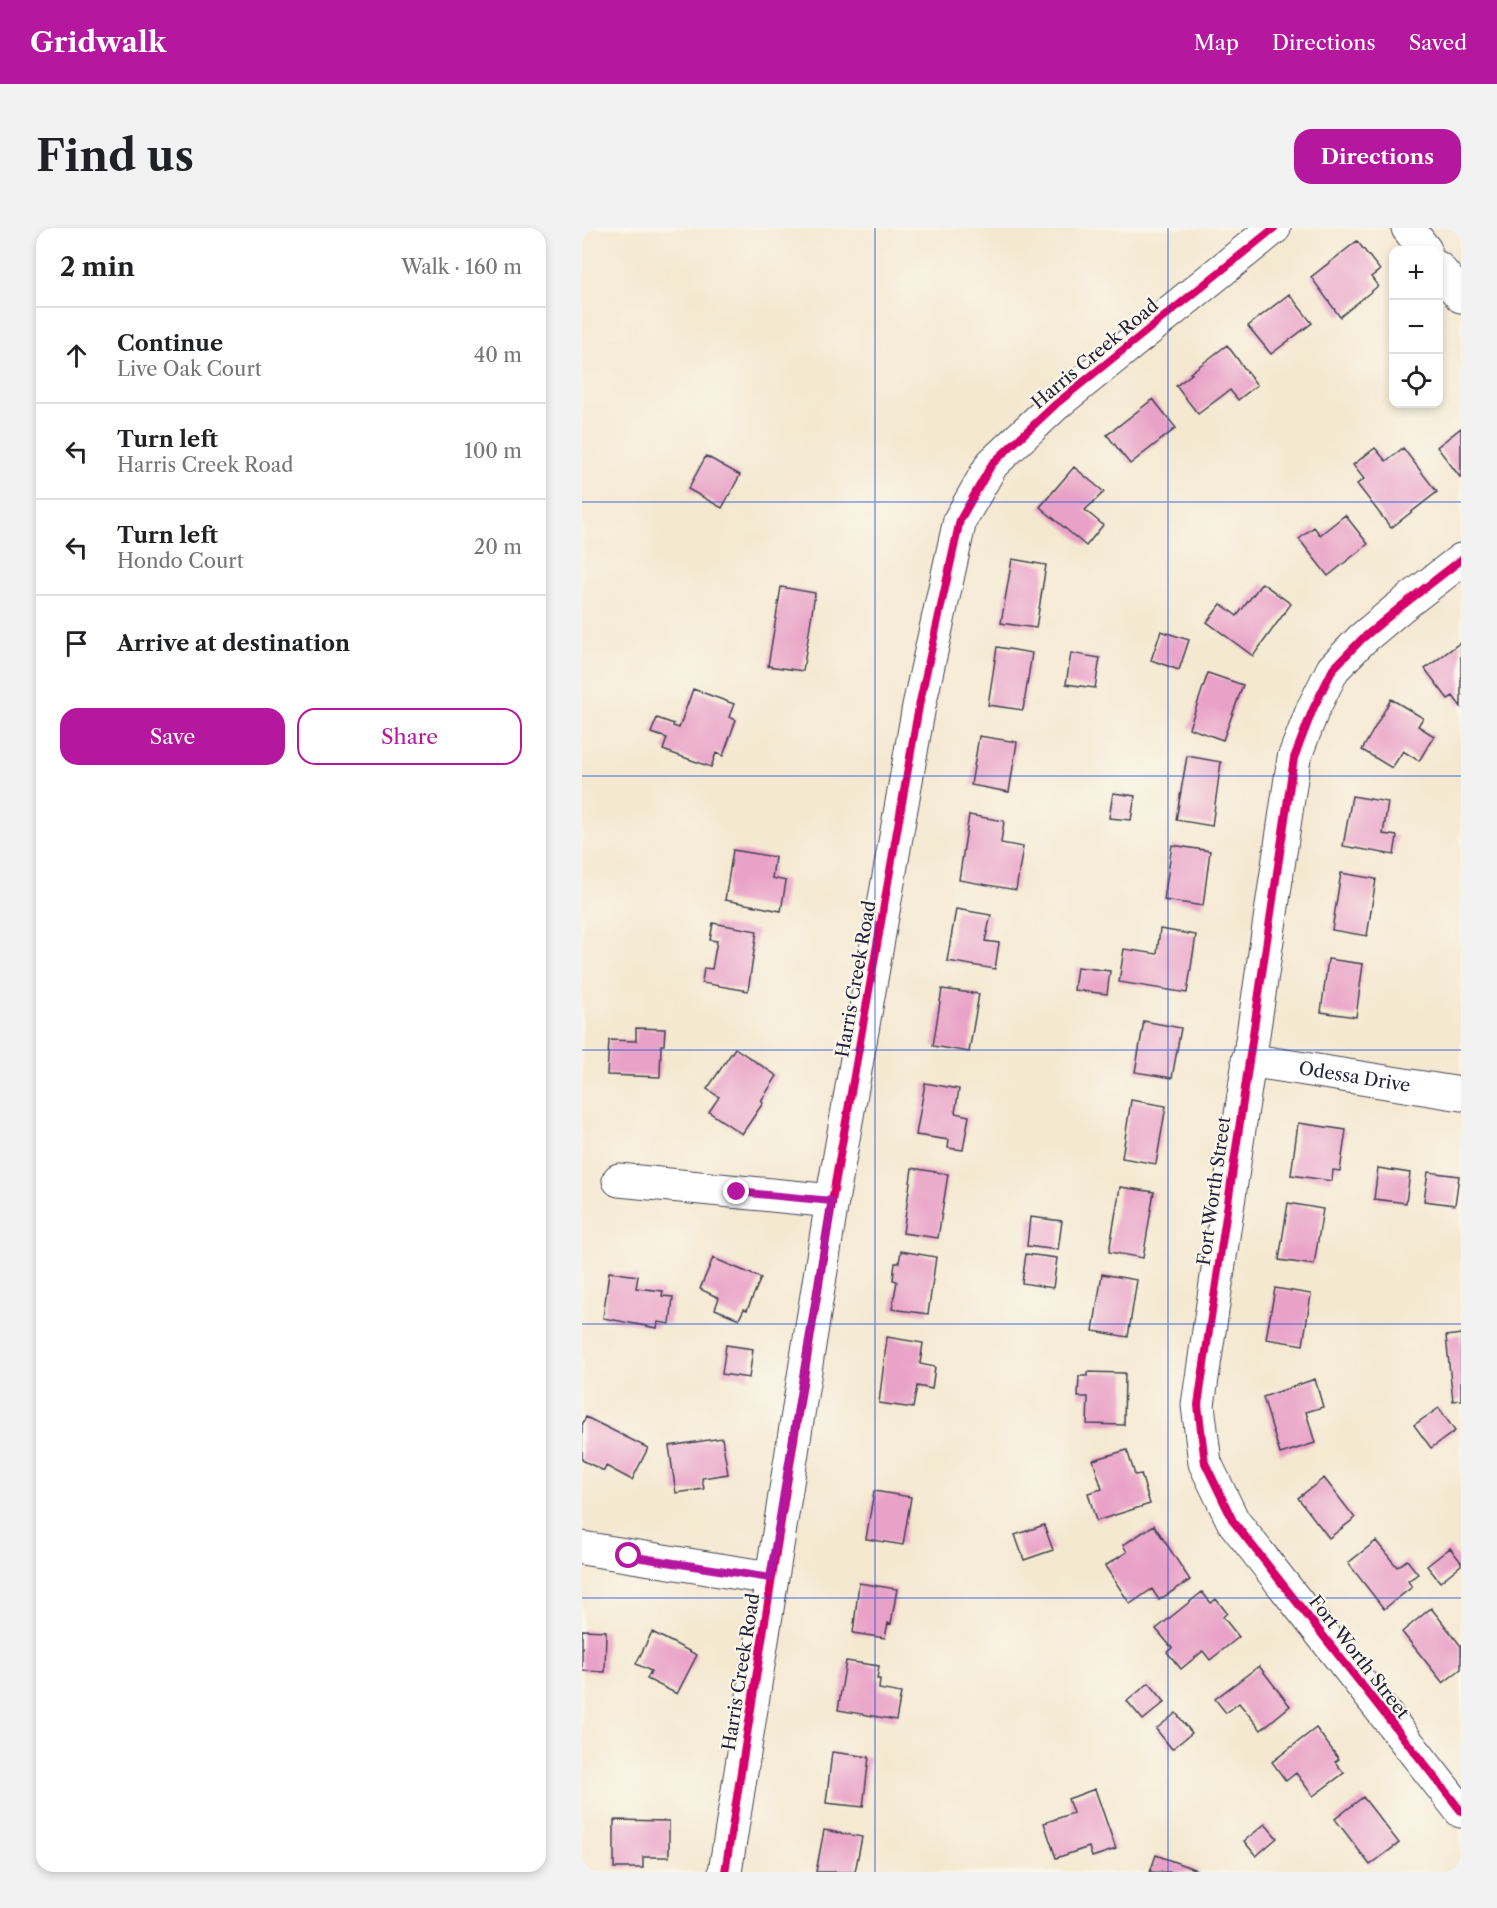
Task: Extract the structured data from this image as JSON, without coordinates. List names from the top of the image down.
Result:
{
  "streets": {
    "street": ["Harris Creek Road", "Odessa Drive", "Fort Worth Street"]
  },
  "crossings": [
    ["Odessa Drive", "Fort Worth Street"]
  ],
  "page": {
    "header": "Gridwalk",
    "nav": ["Map", "Directions", "Saved"],
    "buttons": [
      "Directions",
      ["Save", "Share"]
    ],
    "title": "Find us",
    "heading": ["2 min", "Walk · 160 m"],
    "map_buttons": ["+", "−"],
    "list": [
      ["Continue", "Live Oak Court", "40 m"],
      ["Turn left", "Harris Creek Road", "100 m"],
      ["Turn left", "Hondo Court", "20 m"],
      "Arrive at destination"
    ]
  }
}
